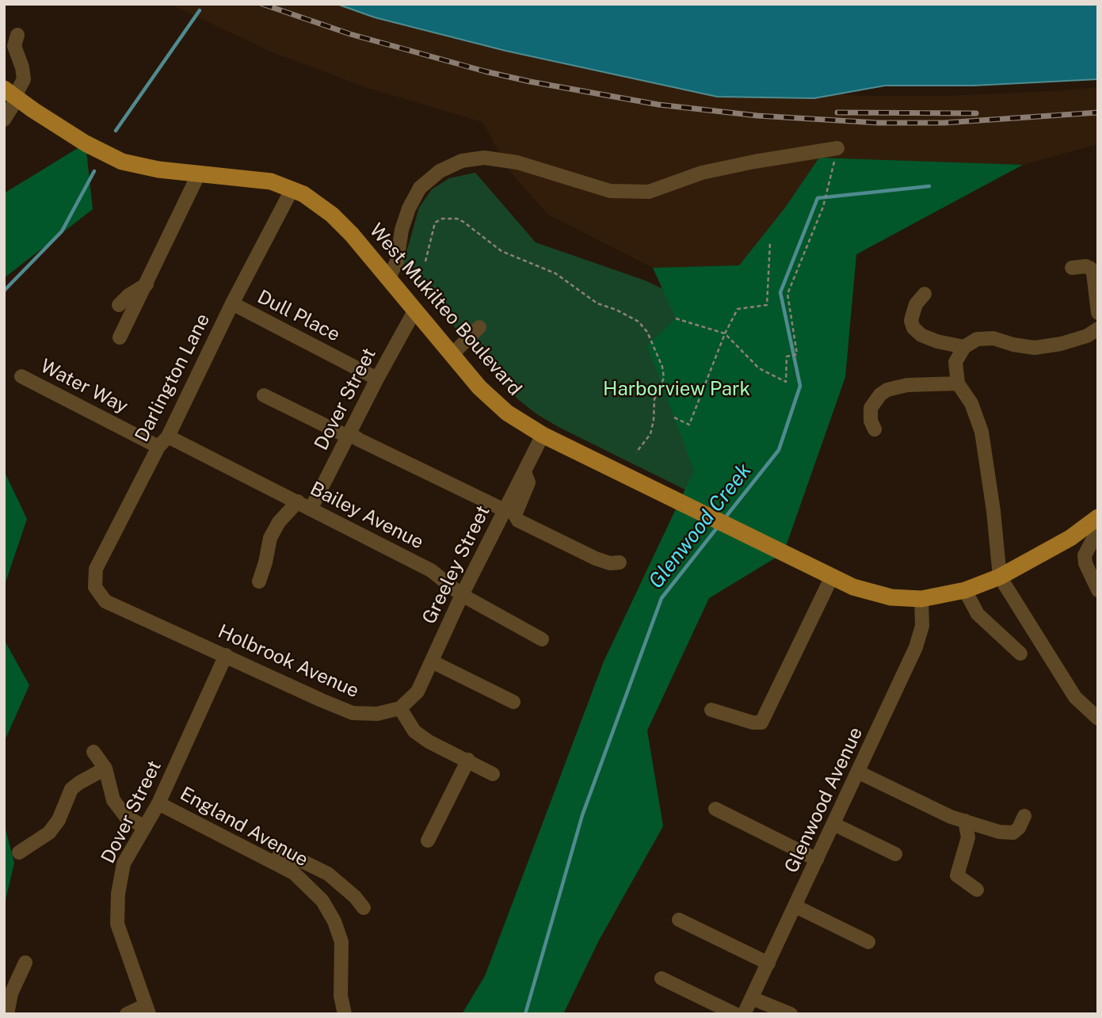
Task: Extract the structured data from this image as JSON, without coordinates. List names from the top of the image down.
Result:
{
  "streets": {
    "main road": ["West Mukilteo Boulevard"],
    "street": [
      "Dull Place",
      "Darlington Lane",
      "Water Way",
      "Dover Street",
      "Bailey Avenue",
      "Greeley Street",
      "Holbrook Avenue",
      "Glenwood Avenue",
      "England Avenue"
    ]
  },
  "crossings": [
    ["West Mukilteo Boulevard", "Darlington Lane"],
    ["West Mukilteo Boulevard", "Dover Street"],
    ["West Mukilteo Boulevard", "Greeley Street"],
    ["West Mukilteo Boulevard", "Glenwood Avenue"],
    ["Dull Place", "Darlington Lane"],
    ["Dull Place", "Dover Street"],
    ["Darlington Lane", "Water Way"],
    ["Darlington Lane", "Bailey Avenue"],
    ["Darlington Lane", "Holbrook Avenue"],
    ["Water Way", "Bailey Avenue"],
    ["Dover Street", "Bailey Avenue"],
    ["Dover Street", "Holbrook Avenue"],
    ["Dover Street", "England Avenue"],
    ["Bailey Avenue", "Greeley Street"],
    ["Greeley Street", "Holbrook Avenue"]
  ],
  "water": ["Glenwood Creek"],
  "parks": ["Harborview Park"]
}
